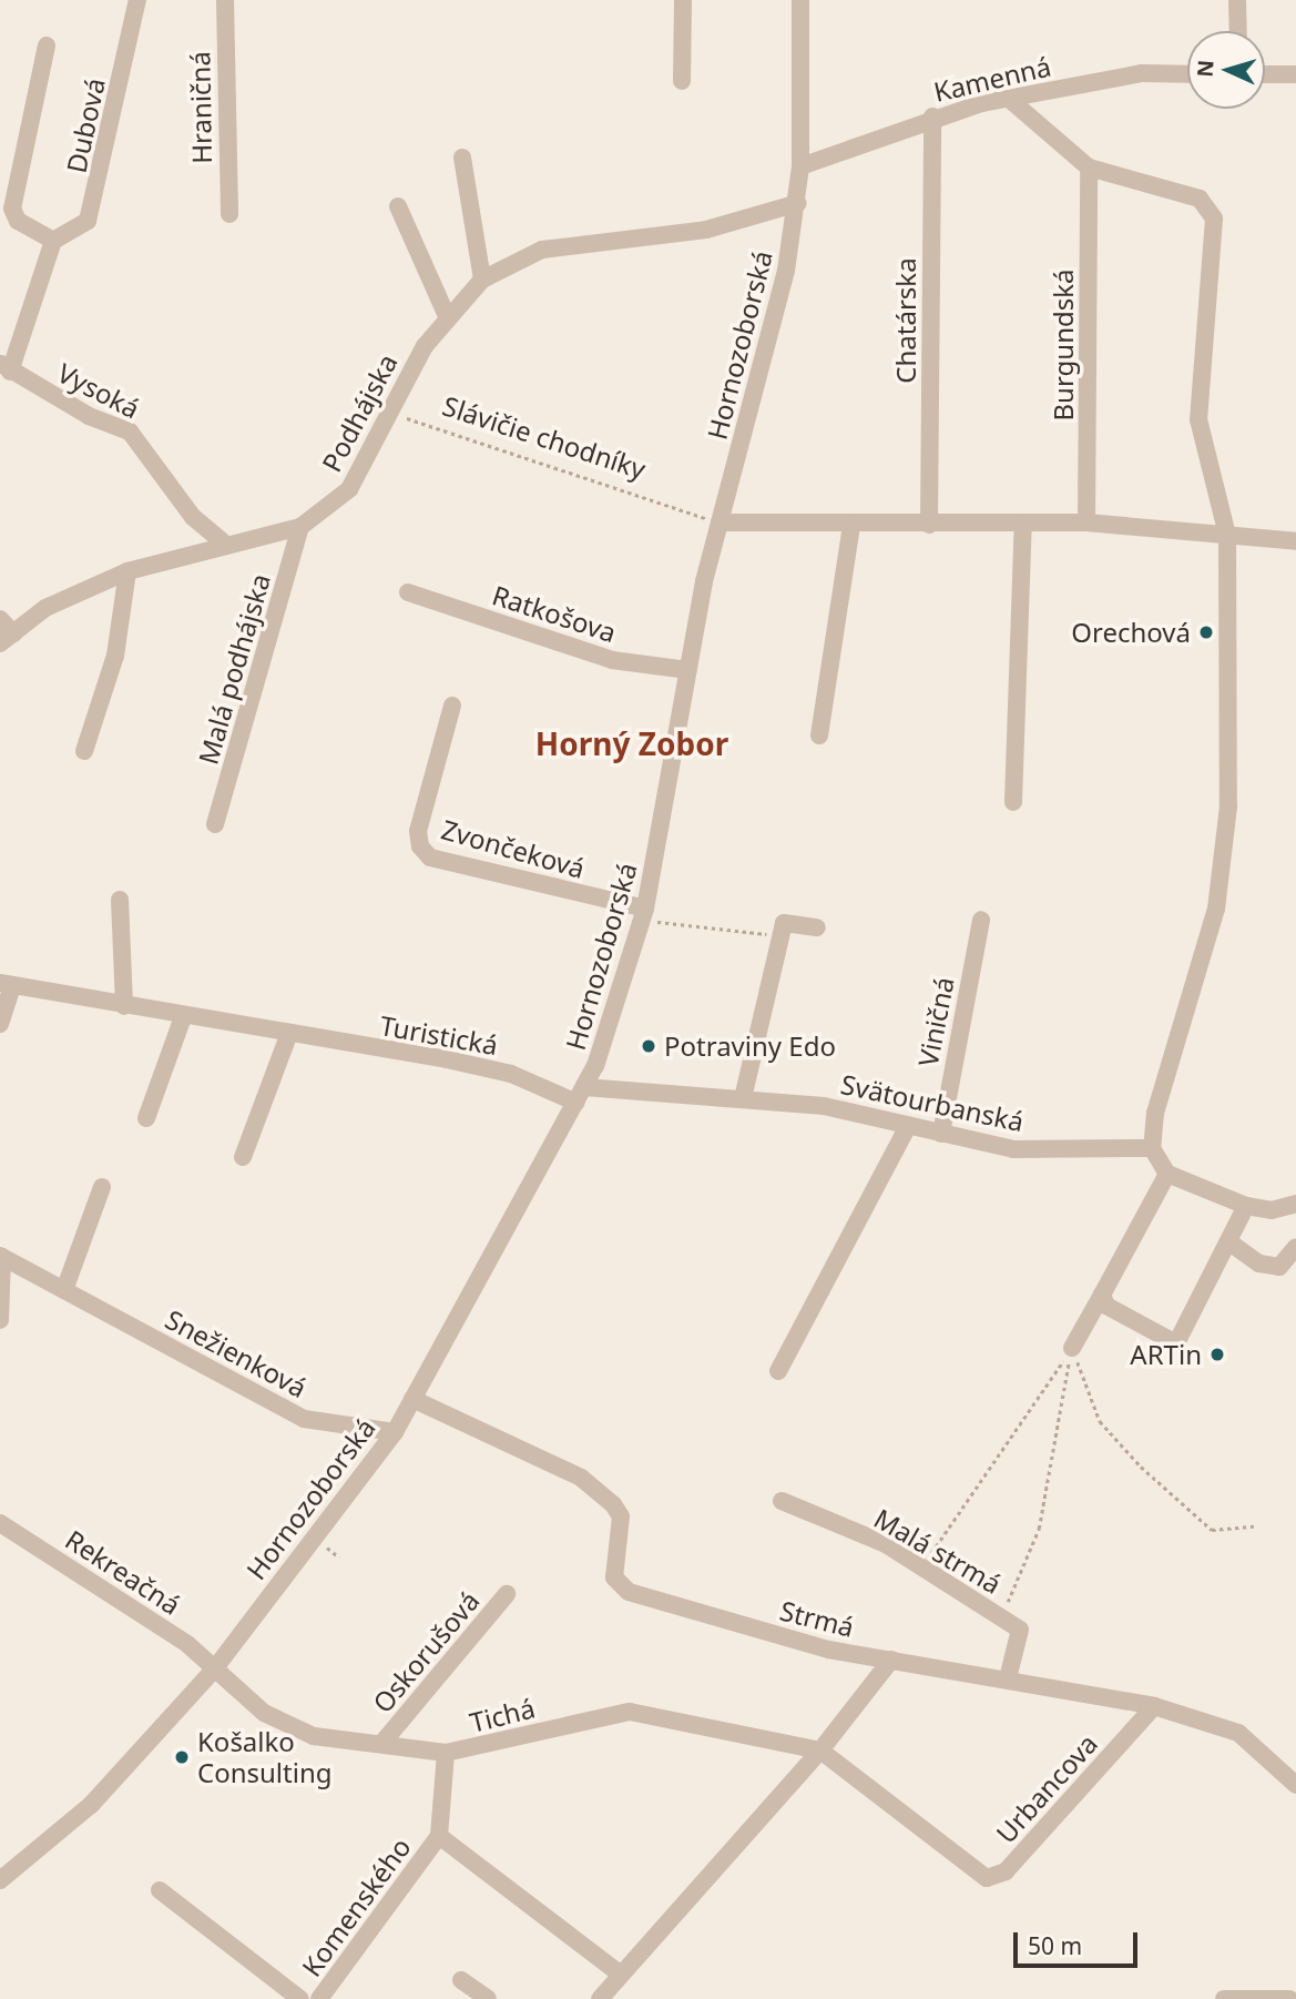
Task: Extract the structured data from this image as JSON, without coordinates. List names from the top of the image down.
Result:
{
  "streets": {
    "street": [
      "Kamenná",
      "Hraničná",
      "Dubová",
      "Chatárska",
      "Hornozoborská",
      "Burgundská",
      "Vysoká",
      "Podhájska",
      "Ratkošova",
      "Malá podhájska",
      "Zvončeková",
      "Viničná",
      "Turistická",
      "Svätourbanská",
      "Snežienková",
      "Malá strmá",
      "Rekreačná",
      "Strmá",
      "Oskorušová",
      "Tichá",
      "Urbancova",
      "Komenského"
    ],
    "path": ["Slávičie chodníky"]
  },
  "crossings": [
    ["Kamenná", "Chatárska"],
    ["Kamenná", "Hornozoborská"],
    ["Hornozoborská", "Podhájska"],
    ["Hornozoborská", "Ratkošova"],
    ["Hornozoborská", "Zvončeková"],
    ["Hornozoborská", "Turistická"],
    ["Hornozoborská", "Svätourbanská"],
    ["Hornozoborská", "Snežienková"],
    ["Hornozoborská", "Rekreačná"],
    ["Hornozoborská", "Strmá"],
    ["Hornozoborská", "Tichá"],
    ["Vysoká", "Podhájska"],
    ["Podhájska", "Slávičie chodníky"],
    ["Podhájska", "Malá podhájska"],
    ["Viničná", "Svätourbanská"],
    ["Turistická", "Svätourbanská"],
    ["Malá strmá", "Strmá"],
    ["Rekreačná", "Tichá"],
    ["Strmá", "Urbancova"],
    ["Oskorušová", "Tichá"],
    ["Tichá", "Urbancova"],
    ["Tichá", "Komenského"]
  ],
  "districts": ["Horný Zobor"],
  "places": [
    "Orechová",
    "Potraviny Edo",
    "ARTin",
    "Košalko Consulting"
  ],
  "scale_bar": "50 m",
  "north": "left"
}
